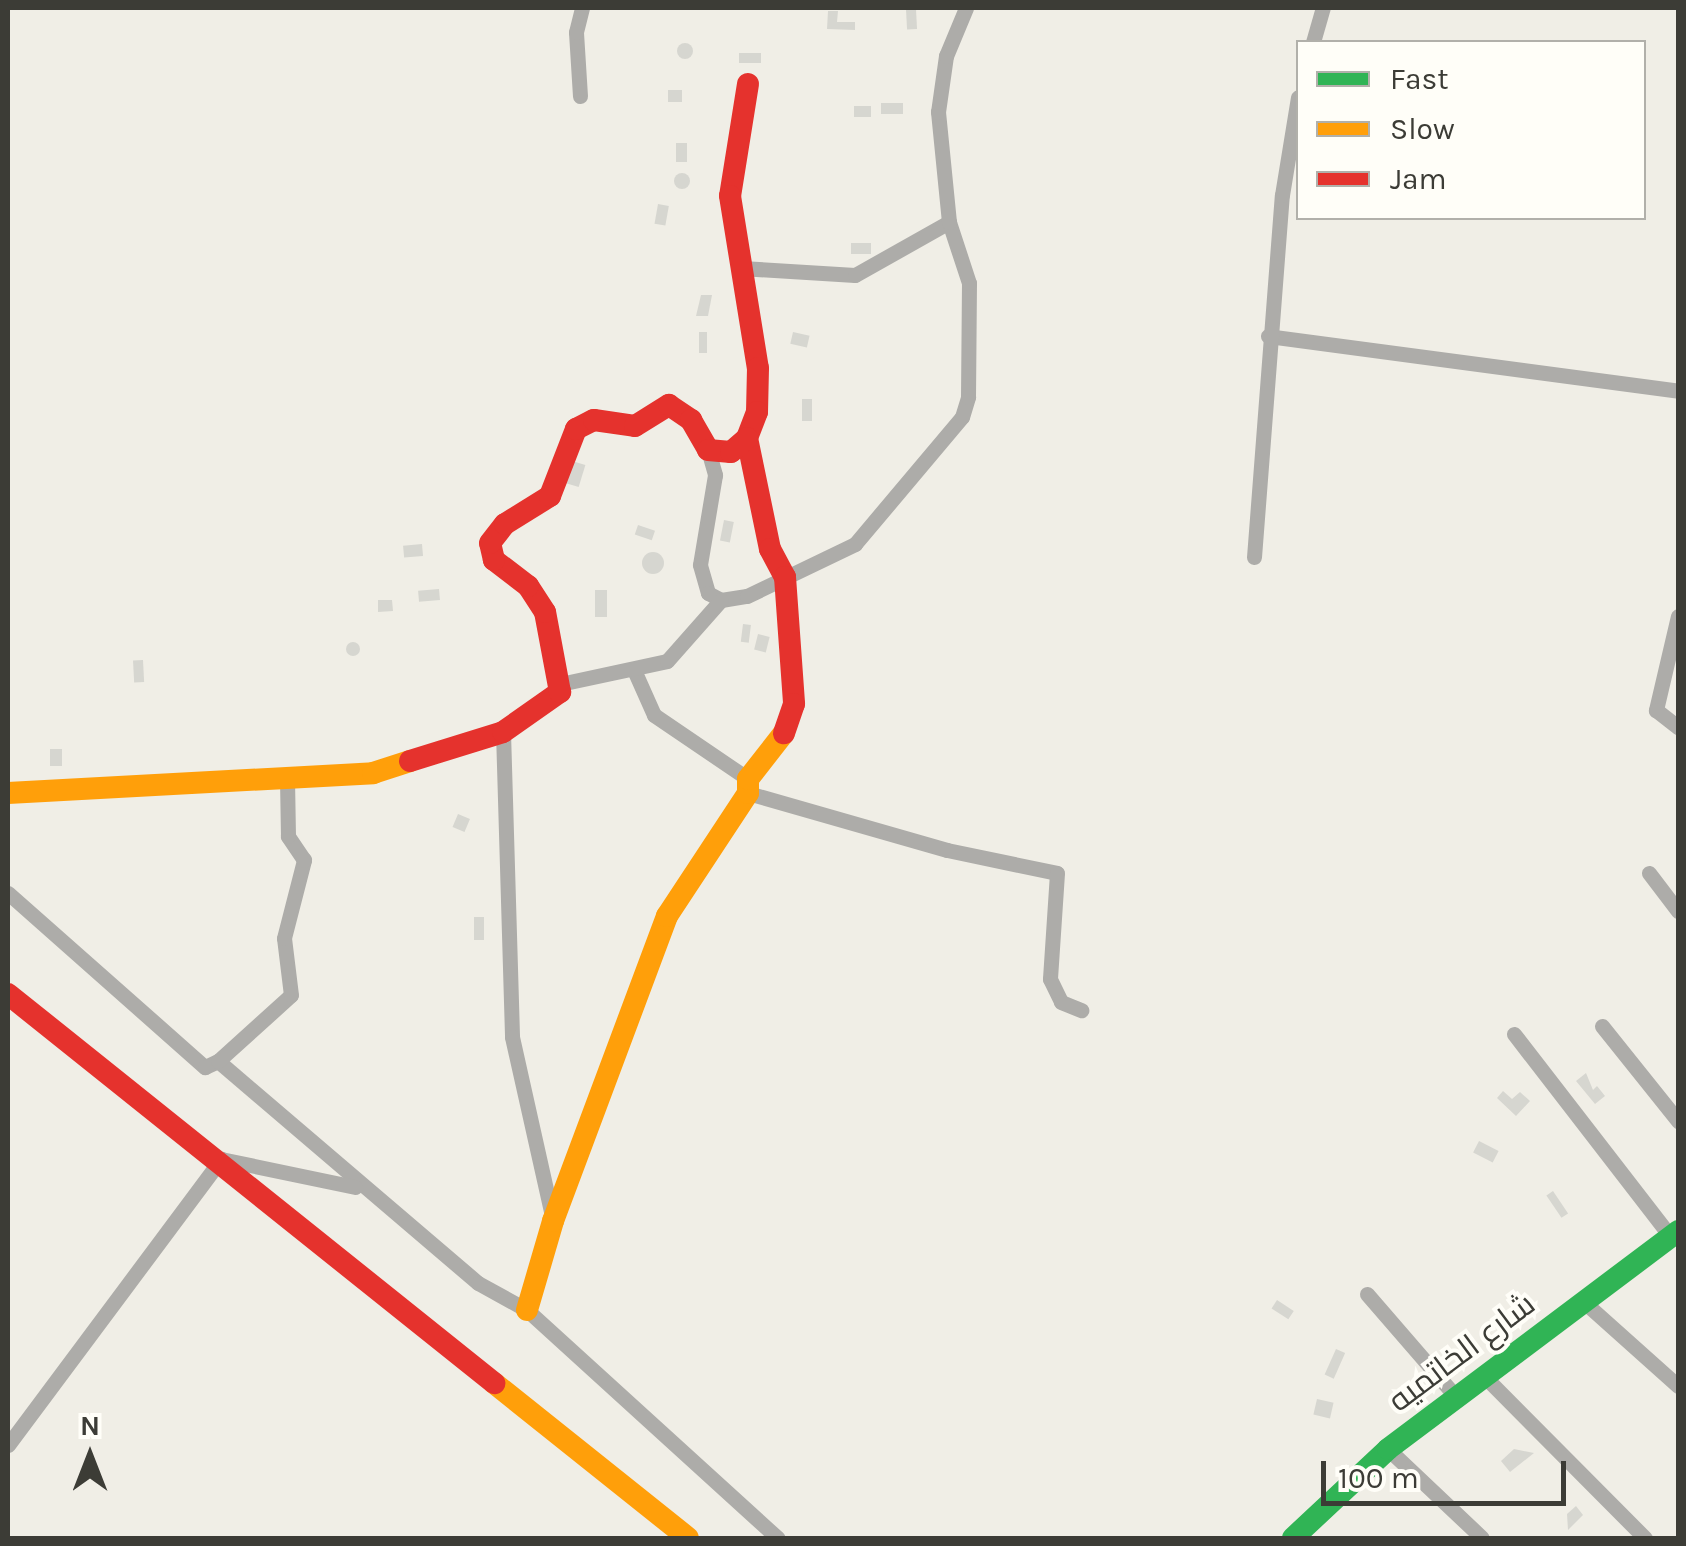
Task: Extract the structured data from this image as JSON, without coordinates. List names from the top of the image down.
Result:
{
  "streets": {
    "street": ["شارع الخاتميه"]
  },
  "legend": ["Fast", "Slow", "Jam"],
  "scale_bar": "100 m",
  "north": "top"
}
